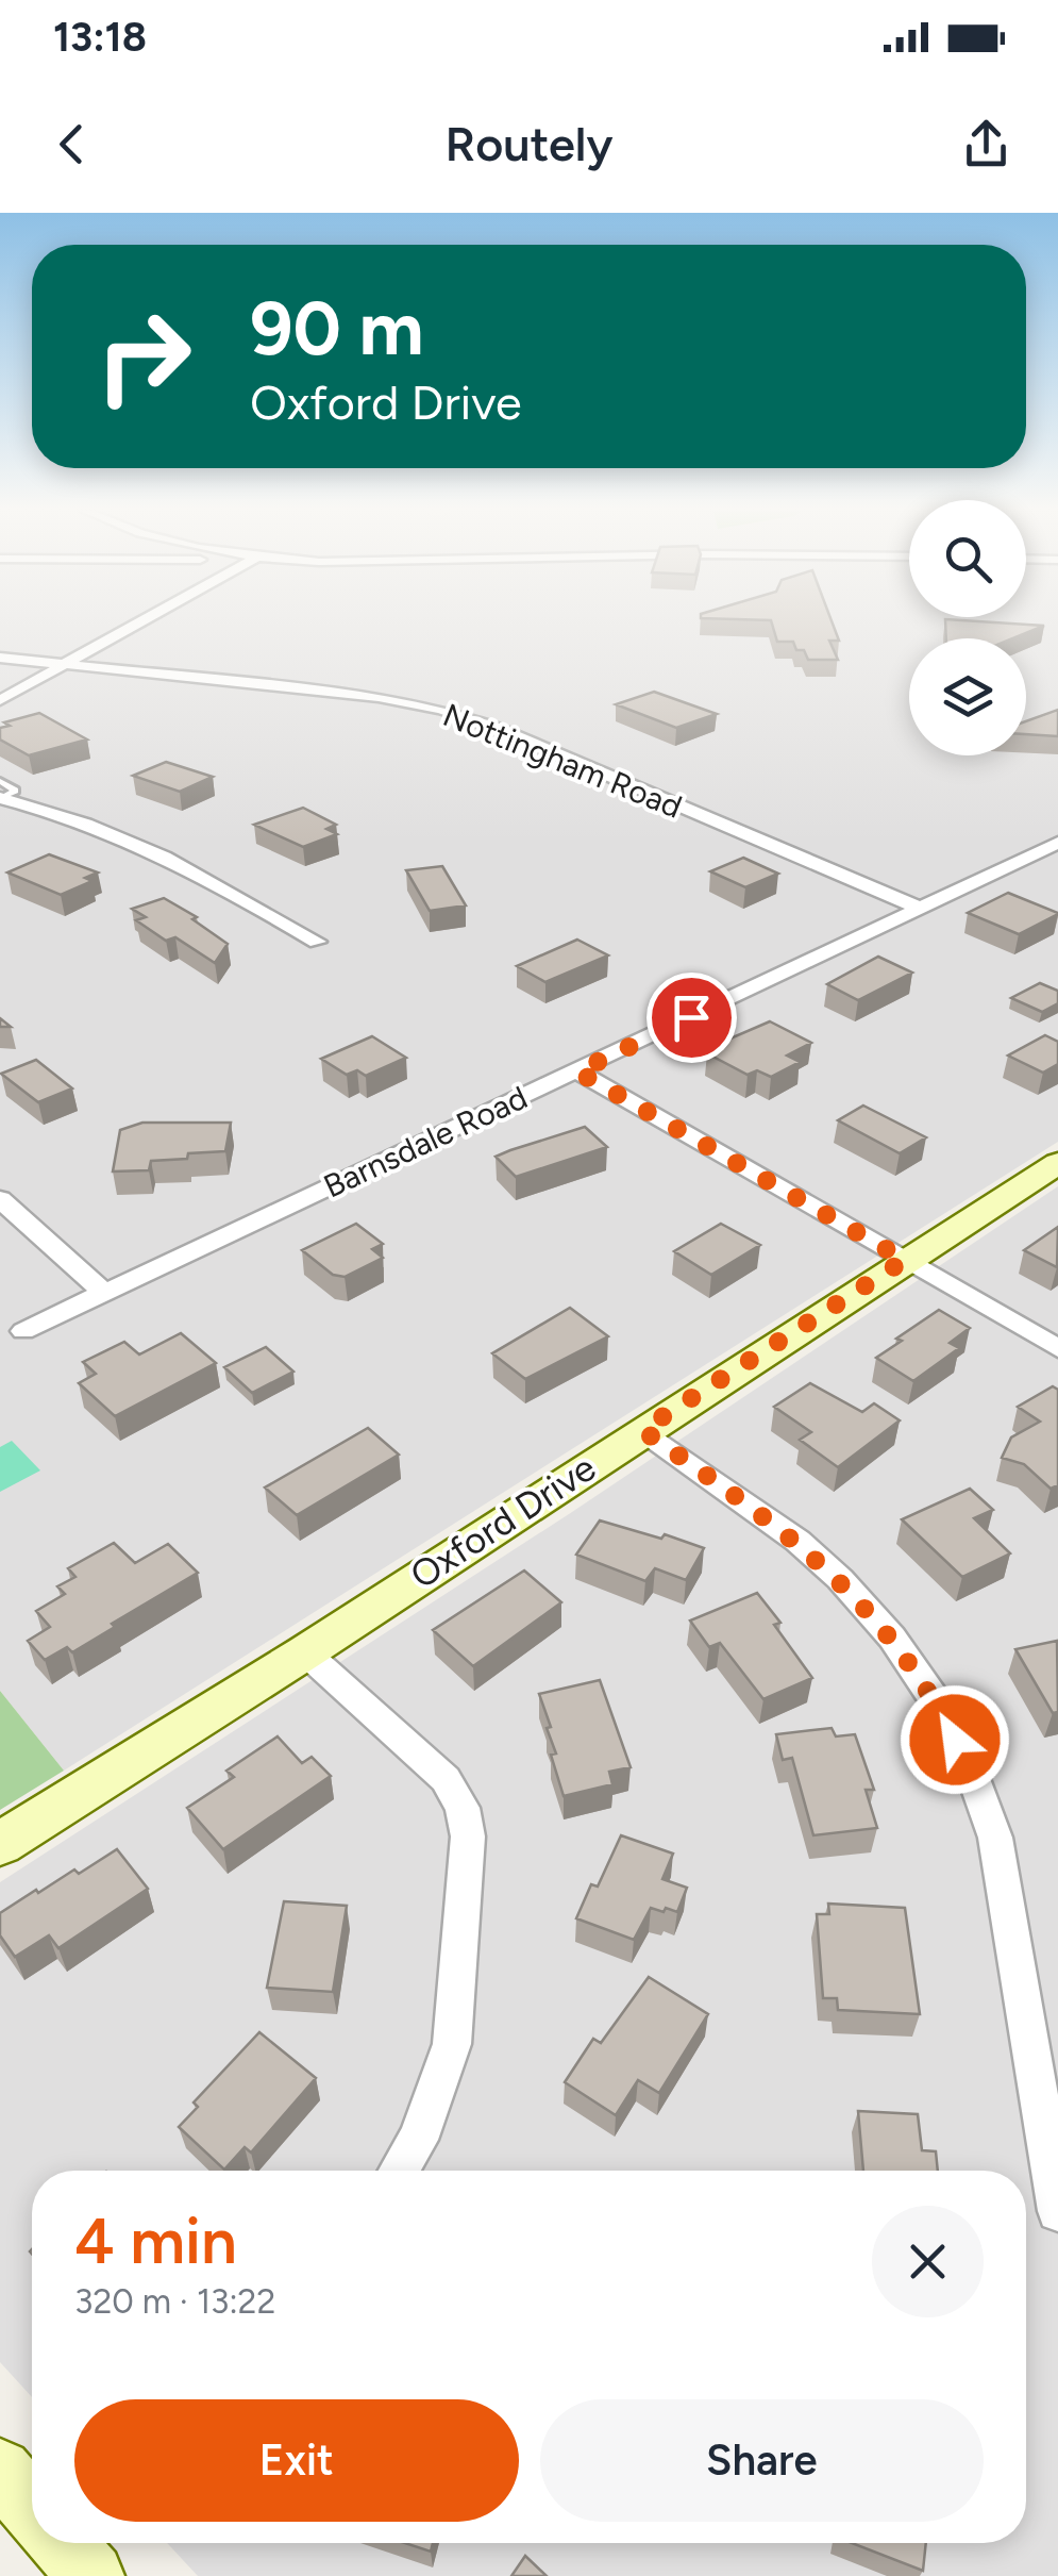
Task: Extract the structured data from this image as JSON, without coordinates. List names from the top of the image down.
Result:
{
  "streets": {
    "main road": ["Oxford Drive"],
    "street": ["Nottingham Road", "Barnsdale Road"]
  },
  "crossings": [
    ["Nottingham Road", "Barnsdale Road"]
  ],
  "page": {
    "status": "13:18",
    "header": "Routely",
    "turn": ["90 m", "Oxford Drive"],
    "heading": ["4 min", "320 m · 13:22"],
    "buttons": ["Exit", "Share"]
  }
}
